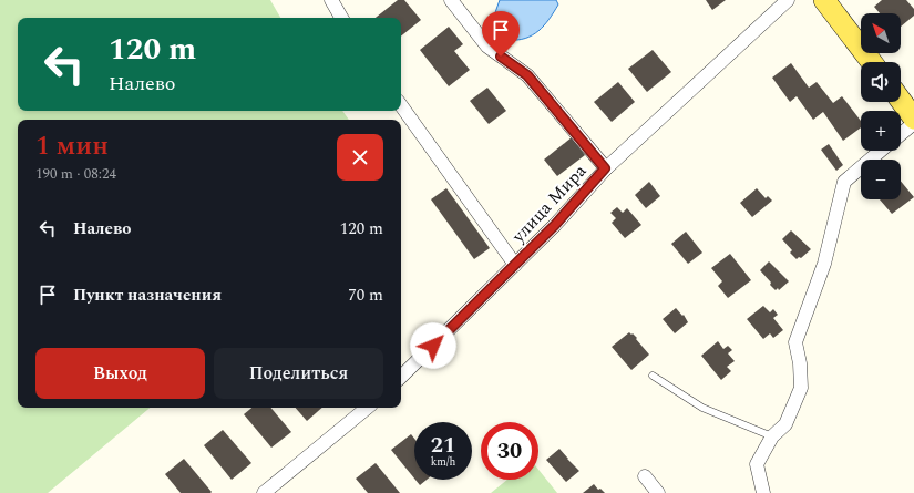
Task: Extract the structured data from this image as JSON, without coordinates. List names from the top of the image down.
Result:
{
  "streets": {
    "street": ["улица Мира"]
  },
  "north": "top left",
  "page": {
    "map_buttons": ["+", "−"],
    "turn": ["120 m", "Налево"],
    "heading": ["1 мин", "190 m · 08:24"],
    "list": [
      {
        "name": "Налево",
        "value": "120 m"
      },
      {
        "name": "Пункт назначения",
        "value": "70 m"
      }
    ],
    "buttons": ["Выход", "Поделиться"],
    "speed": "21 km/h",
    "limit": "30"
  }
}
